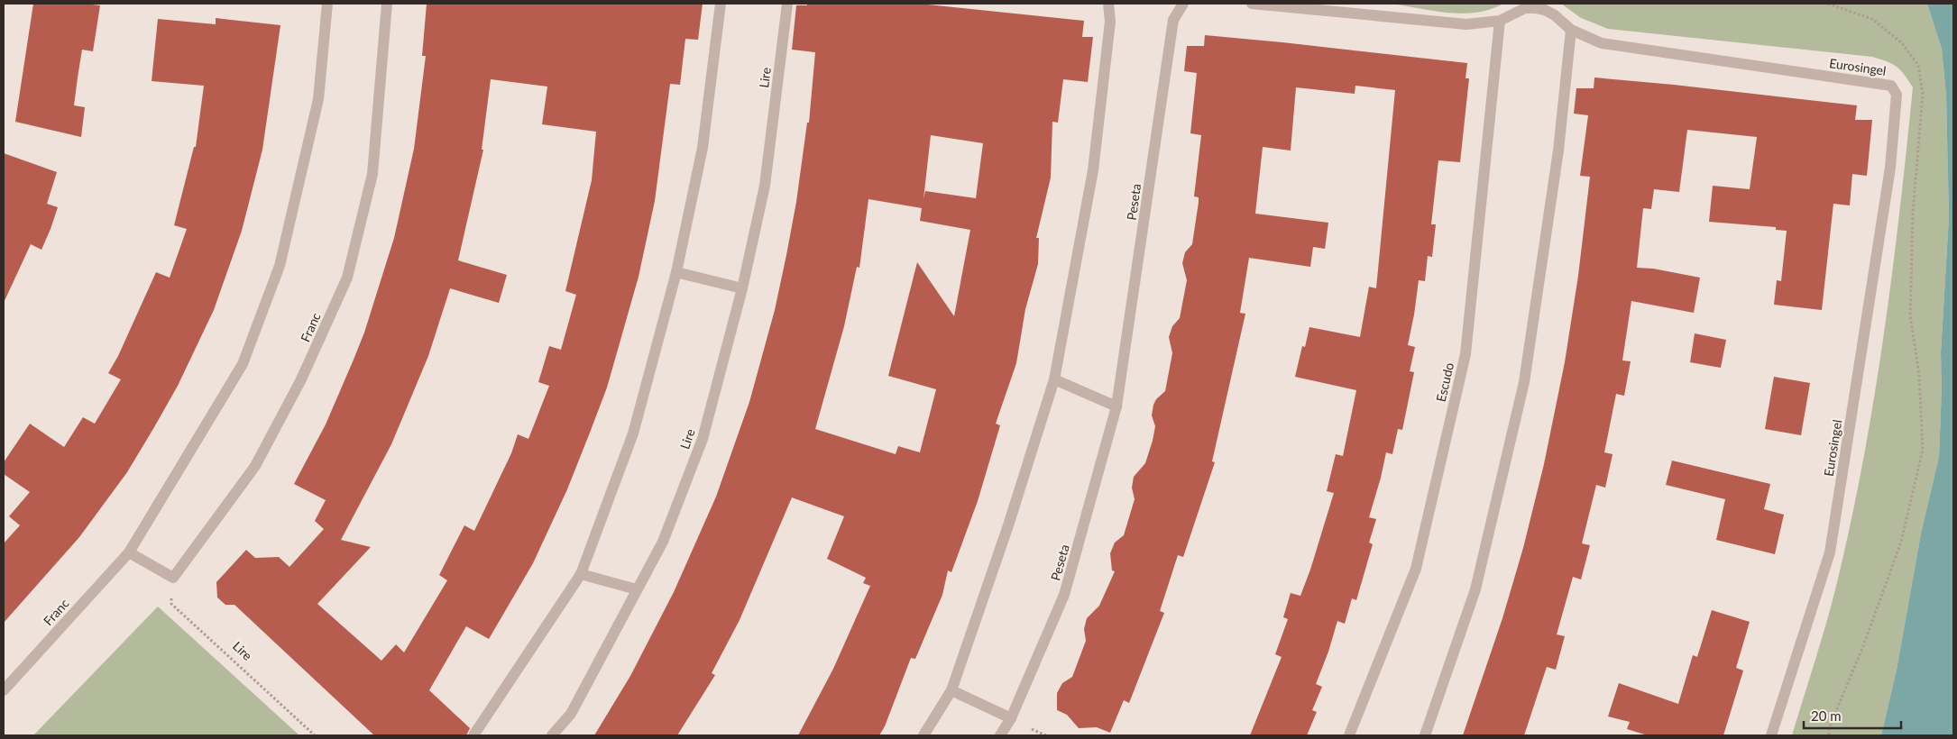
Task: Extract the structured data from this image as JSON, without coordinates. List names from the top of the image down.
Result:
{
  "streets": {
    "street": [
      "Eurosingel",
      "Lire",
      "Peseta",
      "Franc",
      "Escudo"
    ]
  },
  "crossings": [
    ["Eurosingel", "Escudo"],
    ["Lire", "Franc"]
  ],
  "scale_bar": "20 m"
}
